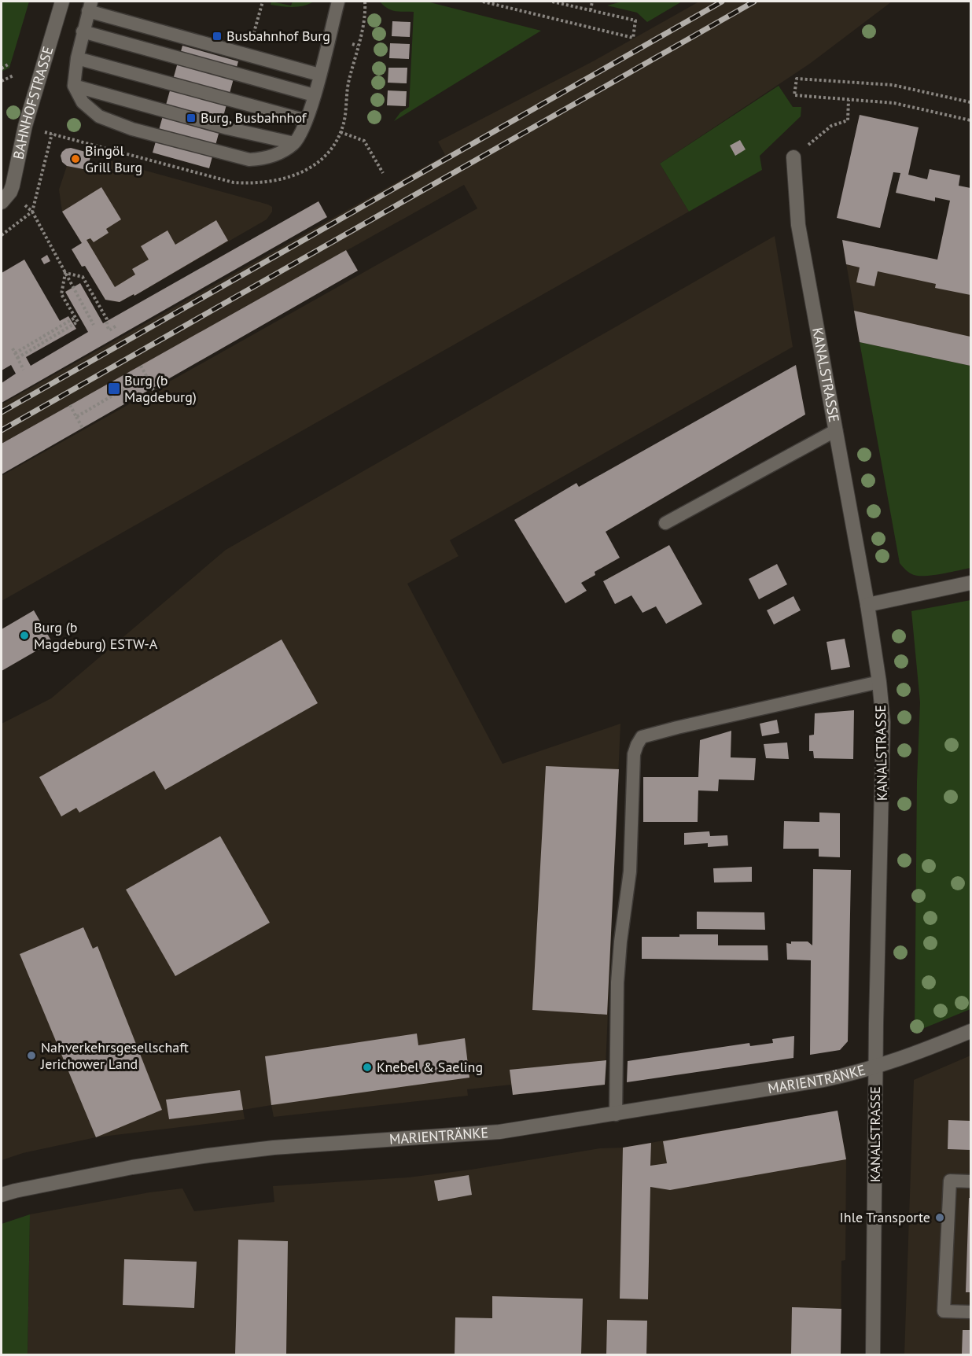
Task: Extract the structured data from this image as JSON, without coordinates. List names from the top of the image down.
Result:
{
  "streets": {
    "street": ["BAHNHOFSTRASSE", "KANALSTRASSE", "MARIENTRÄNKE"]
  },
  "crossings": [
    ["KANALSTRASSE", "MARIENTRÄNKE"]
  ],
  "places": {
    "transit": ["Busbahnhof Burg", "Burg, Busbahnhof", "Burg (b Magdeburg)"],
    "other": [
      "Bingöl Grill Burg",
      "Burg (b Magdeburg) ESTW-A",
      "Nahverkehrsgesellschaft Jerichower Land",
      "Knebel & Saeling",
      "Ihle Transporte"
    ]
  }
}
